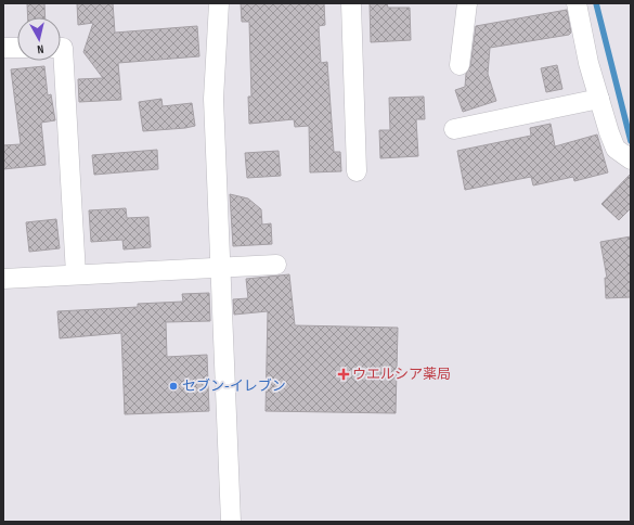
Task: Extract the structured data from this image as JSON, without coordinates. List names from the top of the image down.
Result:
{
  "places": {
    "health": ["ウエルシア薬局"],
    "other": ["セブン-イレブン"]
  },
  "north": "bottom"
}
